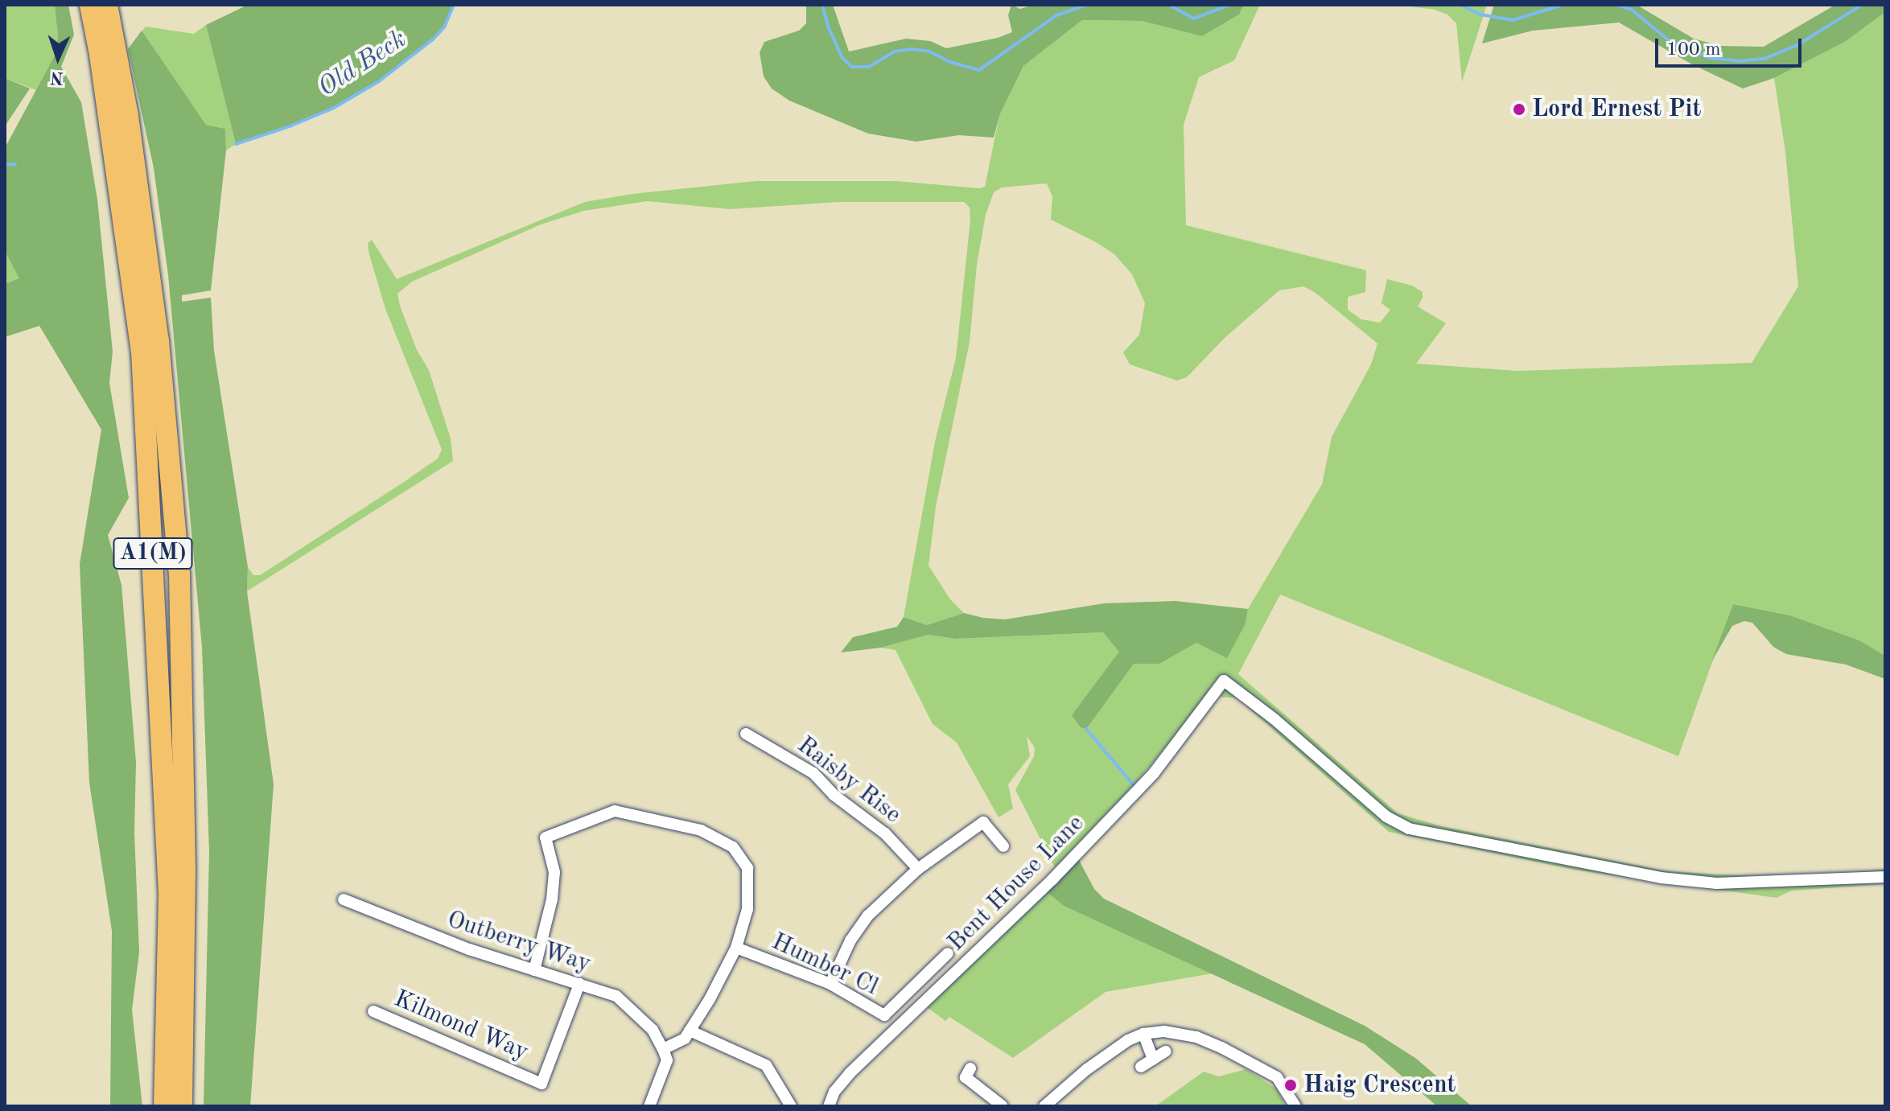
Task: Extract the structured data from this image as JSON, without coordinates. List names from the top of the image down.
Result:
{
  "streets": {
    "highway": ["A1(M)"],
    "street": [
      "Raisby Rise",
      "Bent House Lane",
      "Outberry Way",
      "Humber Cl",
      "Kilmond Way"
    ]
  },
  "crossings": [
    ["Outberry Way", "Kilmond Way"]
  ],
  "water": ["Old Beck"],
  "places": ["Lord Ernest Pit", "Haig Crescent"],
  "scale_bar": "100 m",
  "north": "bottom"
}
